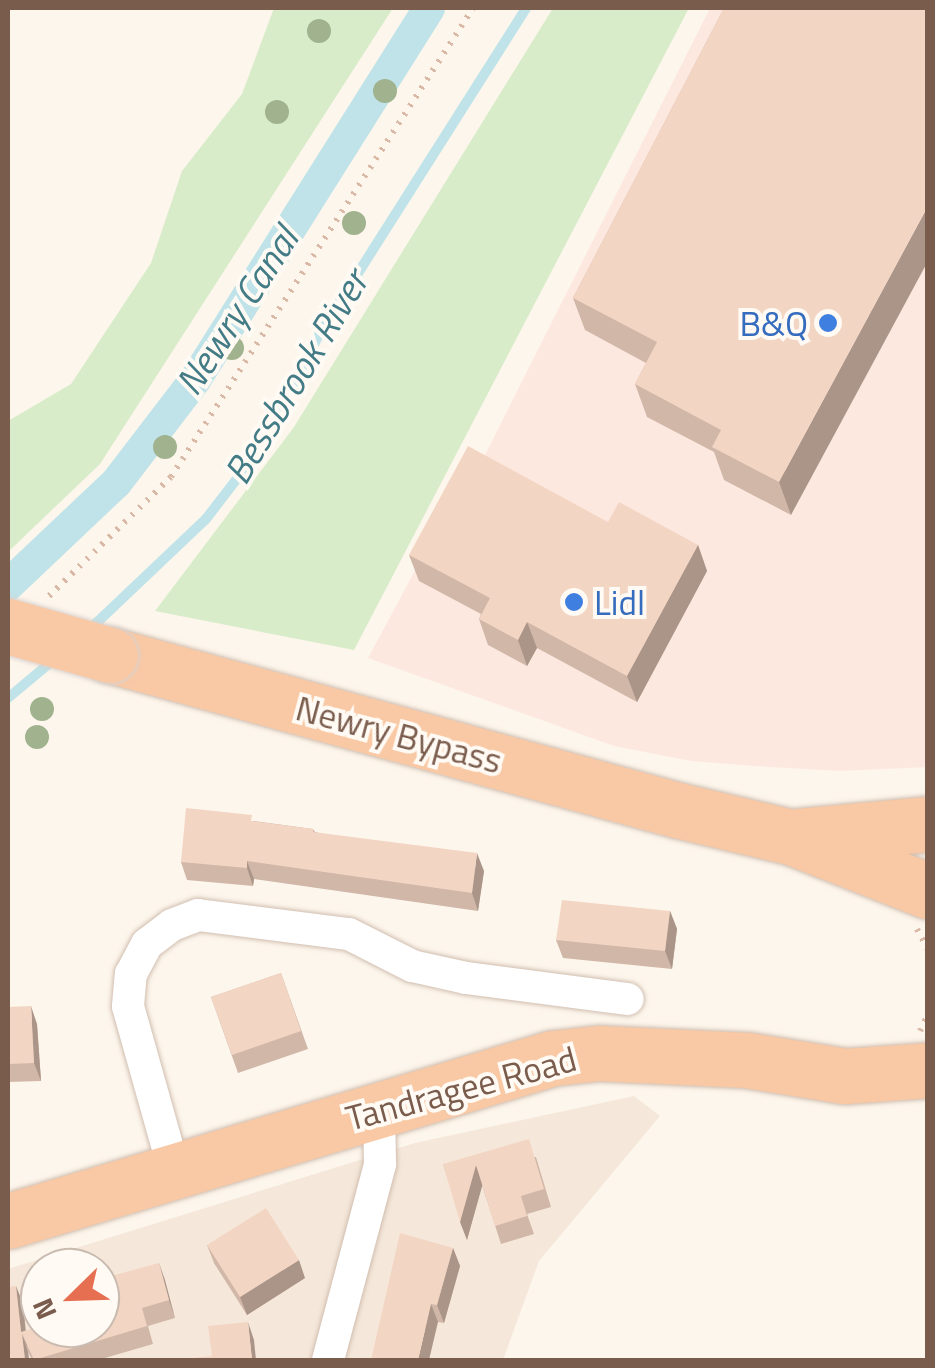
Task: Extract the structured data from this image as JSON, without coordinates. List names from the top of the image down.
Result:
{
  "streets": {
    "highway": ["Newry Bypass", "Tandragee Road"]
  },
  "water": ["Newry Canal", "Bessbrook River"],
  "places": ["B&Q", "Lidl"],
  "north": "bottom left"
}
